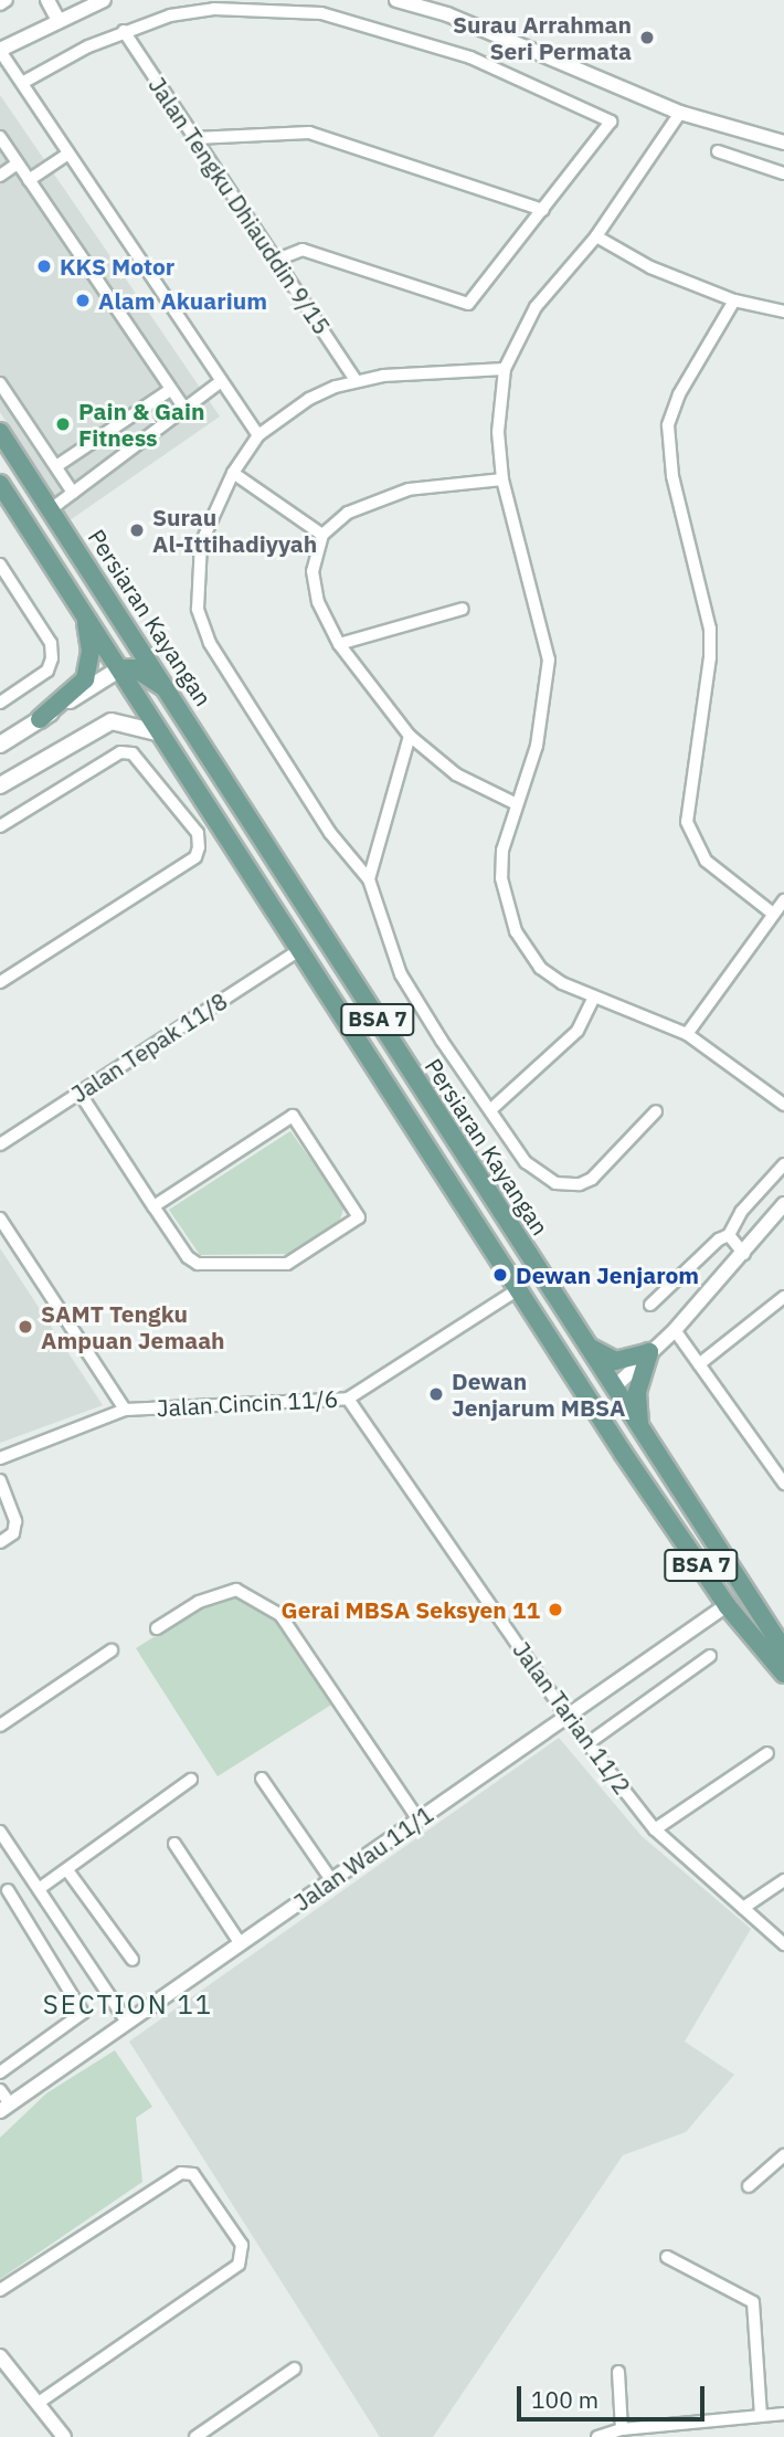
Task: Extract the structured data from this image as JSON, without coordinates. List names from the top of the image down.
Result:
{
  "streets": {
    "main road": ["Persiaran Kayangan", "BSA 7"],
    "street": [
      "Jalan Tengku Dhiauddin 9/15",
      "Jalan Tepak 11/8",
      "Jalan Cincin 11/6",
      "Jalan Tarian 11/2",
      "Jalan Wau 11/1"
    ]
  },
  "crossings": [
    ["BSA 7", "Jalan Tepak 11/8"],
    ["BSA 7", "Jalan Cincin 11/6"],
    ["BSA 7", "Jalan Wau 11/1"],
    ["Jalan Cincin 11/6", "Jalan Tarian 11/2"],
    ["Jalan Tarian 11/2", "Jalan Wau 11/1"]
  ],
  "districts": ["SECTION 11"],
  "places": [
    "Surau Arrahman Seri Permata",
    "KKS Motor",
    "Alam Akuarium",
    "Pain & Gain Fitness",
    "Surau Al-Ittihadiyyah",
    "Dewan Jenjarom",
    "SAMT Tengku Ampuan Jemaah",
    "Dewan Jenjarum MBSA",
    "Gerai MBSA Seksyen 11"
  ],
  "scale_bar": "100 m"
}
